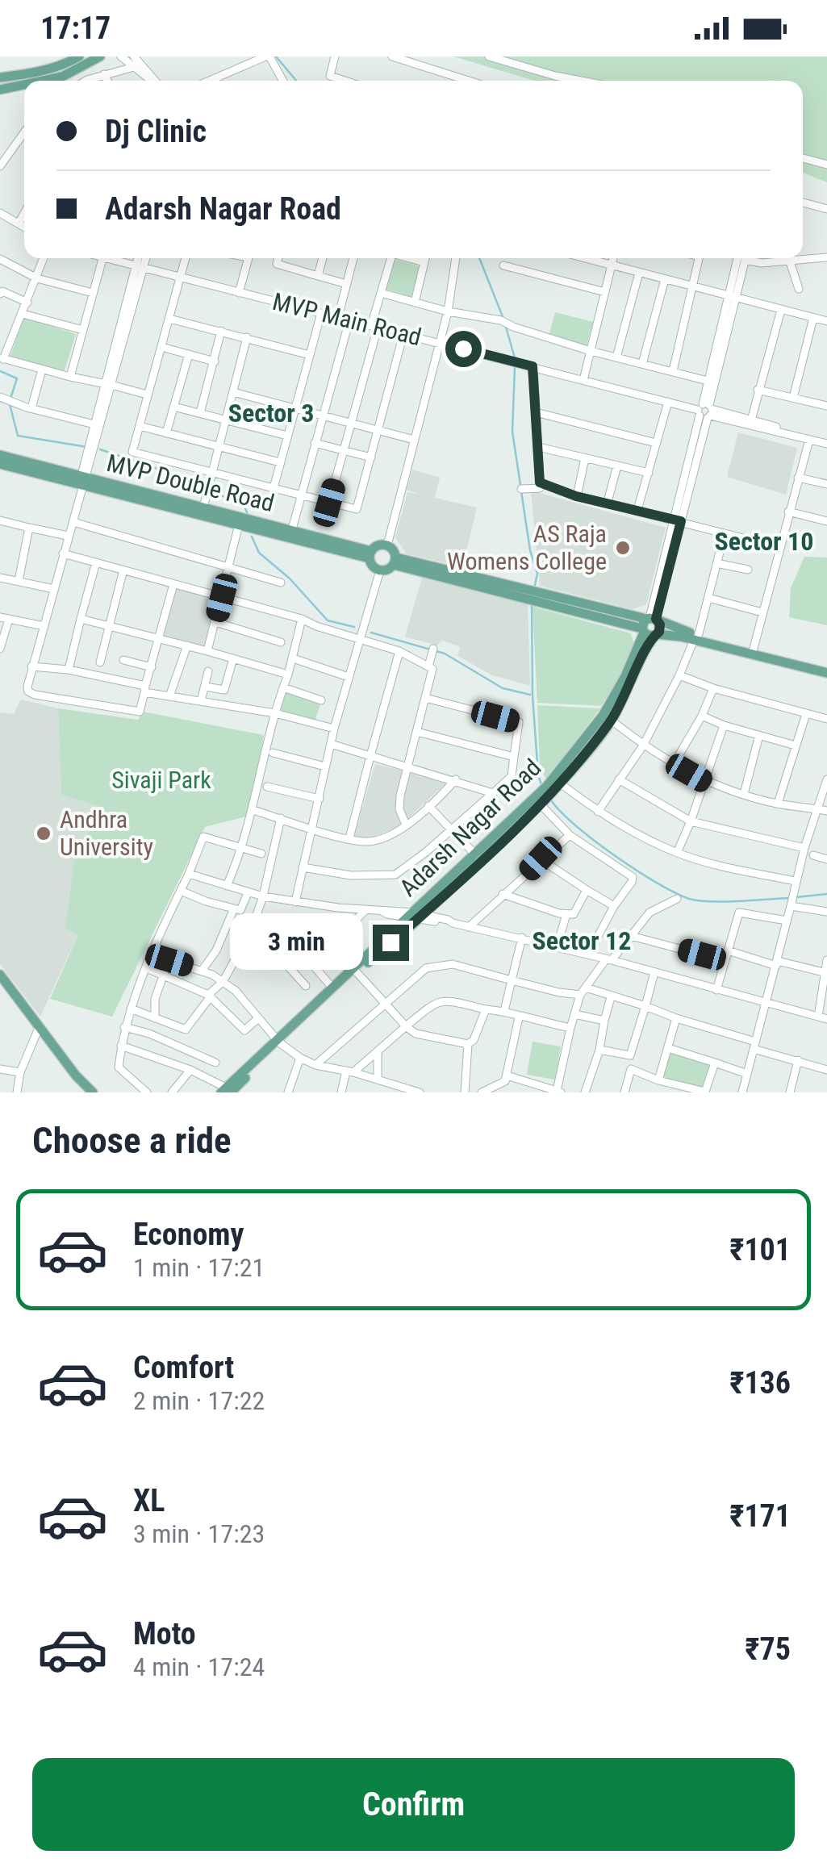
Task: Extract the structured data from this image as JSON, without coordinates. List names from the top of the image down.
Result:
{
  "streets": {
    "main road": ["MVP Double Road", "Adarsh Nagar Road"],
    "street": ["MVP Main Road"]
  },
  "districts": ["Sector 3", "Sector 10", "Sector 12"],
  "parks": ["Sivaji Park"],
  "places": ["AS Raja Womens College", "Andhra University"],
  "page": {
    "status": "17:17",
    "banner": ["Dj Clinic", "Adarsh Nagar Road"],
    "bubble": "3 min",
    "heading": "Choose a ride",
    "list": [
      {
        "name": "Economy",
        "note": "1 min · 17:21",
        "value": "₹101"
      },
      {
        "name": "Comfort",
        "note": "2 min · 17:22",
        "value": "₹136"
      },
      {
        "name": "XL",
        "note": "3 min · 17:23",
        "value": "₹171"
      },
      {
        "name": "Moto",
        "note": "4 min · 17:24",
        "value": "₹75"
      }
    ],
    "buttons": "Confirm"
  }
}
